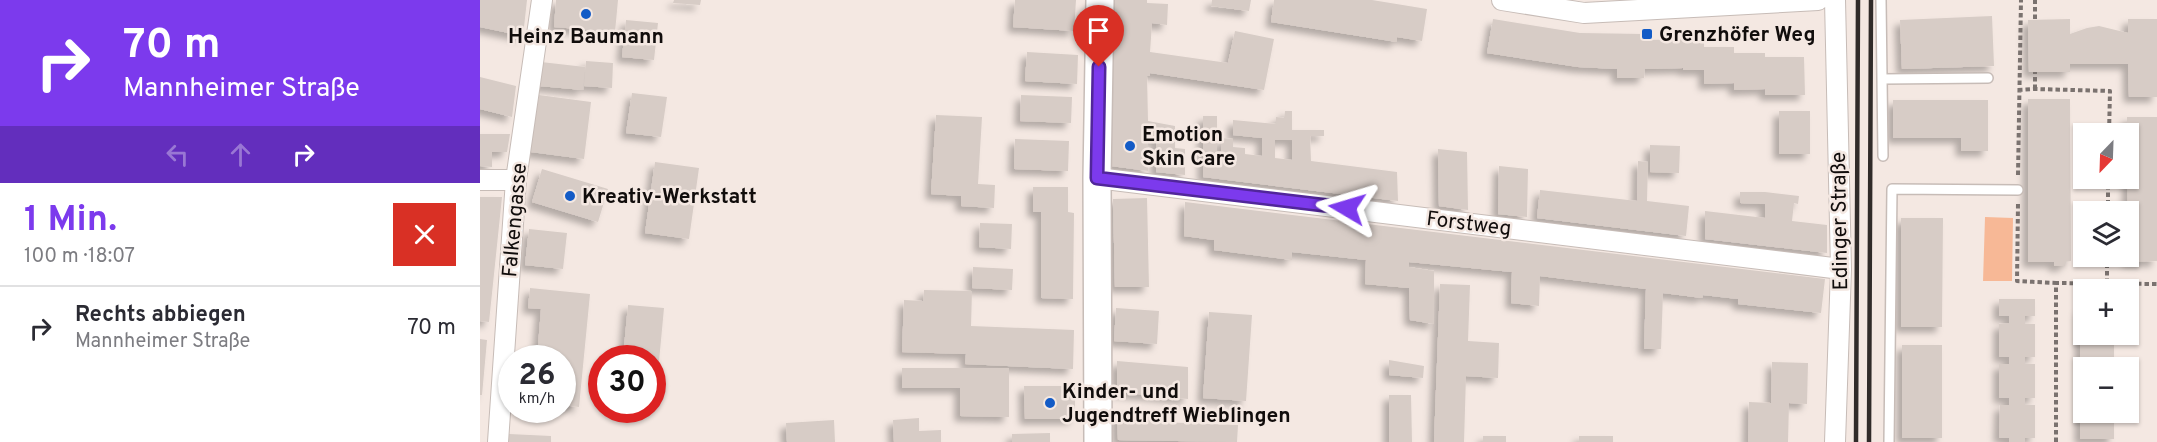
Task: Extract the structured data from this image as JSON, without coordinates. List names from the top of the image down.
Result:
{
  "streets": {
    "street": ["Falkengasse", "Edinger Straße", "Forstweg"]
  },
  "crossings": [
    ["Edinger Straße", "Forstweg"]
  ],
  "places": {
    "other": [
      "Heinz Baumann",
      "Emotion Skin Care",
      "Kreativ-Werkstatt",
      "Kinder- und Jugendtreff Wieblingen"
    ],
    "transit": ["Grenzhöfer Weg"]
  },
  "north": "bottom left",
  "page": {
    "turn": ["70 m", "Mannheimer Straße"],
    "map_buttons": ["+", "−"],
    "heading": ["1 Min.", "100 m · 18:07"],
    "list": [
      {
        "name": "Rechts abbiegen",
        "note": "Mannheimer Straße",
        "value": "70 m"
      }
    ],
    "speed": "26 km/h",
    "limit": "30"
  }
}
